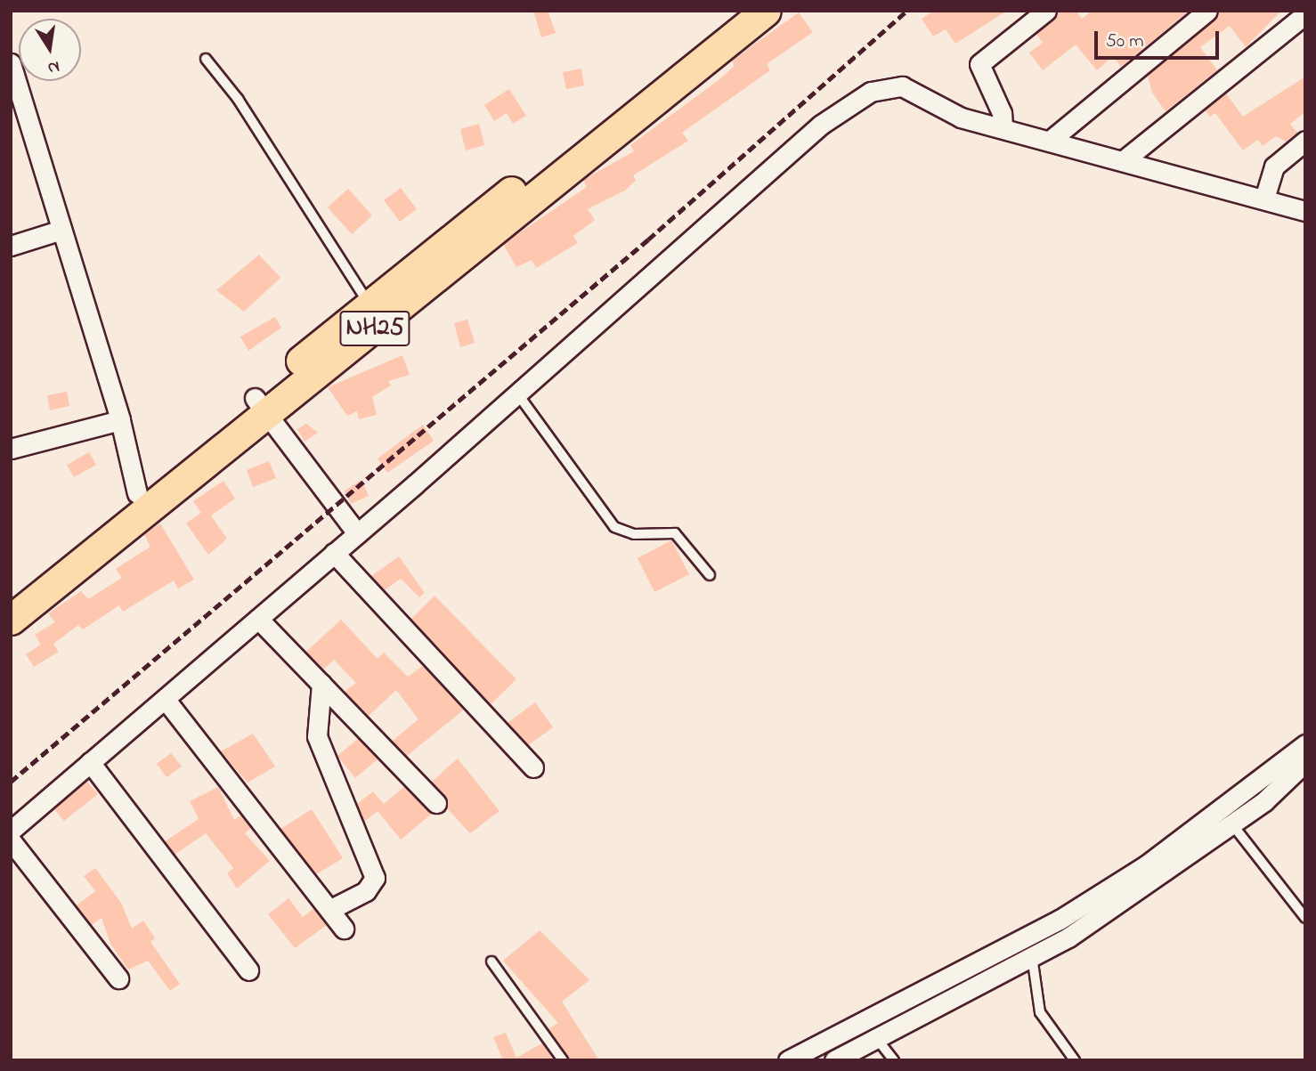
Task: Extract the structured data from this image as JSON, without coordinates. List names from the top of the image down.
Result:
{
  "streets": {
    "main road": ["NH25"]
  },
  "scale_bar": "50 m",
  "north": "bottom"
}
